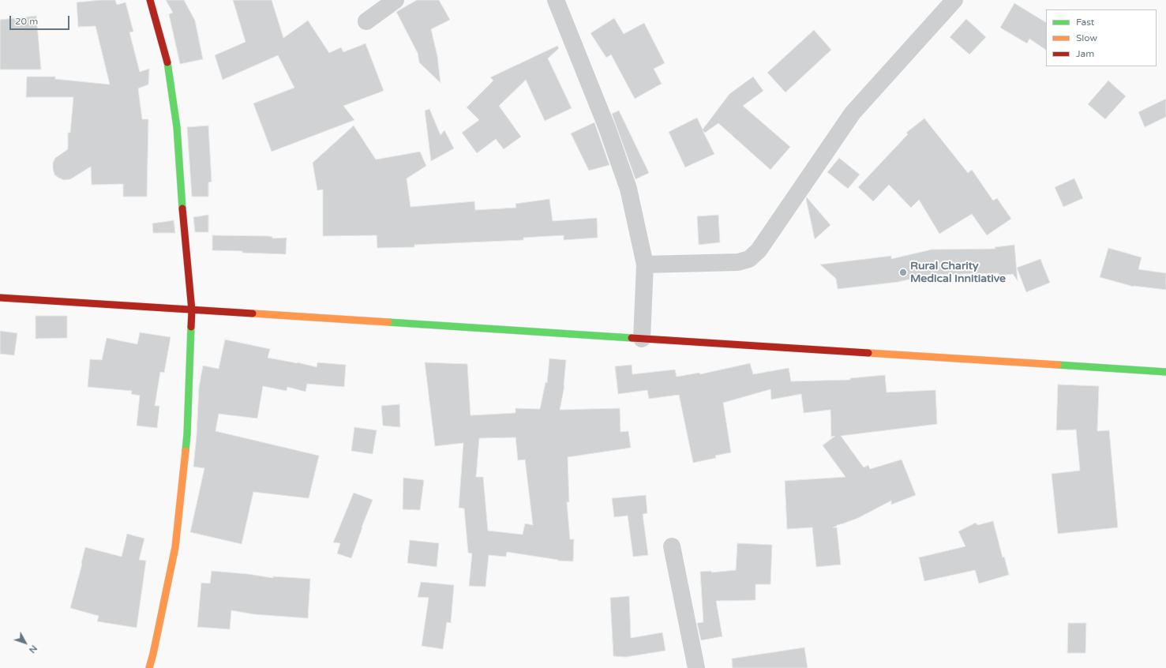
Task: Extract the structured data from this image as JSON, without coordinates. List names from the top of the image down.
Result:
{
  "places": ["Rural Charity Medical Innitiative"],
  "legend": ["Fast", "Slow", "Jam"],
  "scale_bar": "20 m",
  "north": "bottom right"
}
